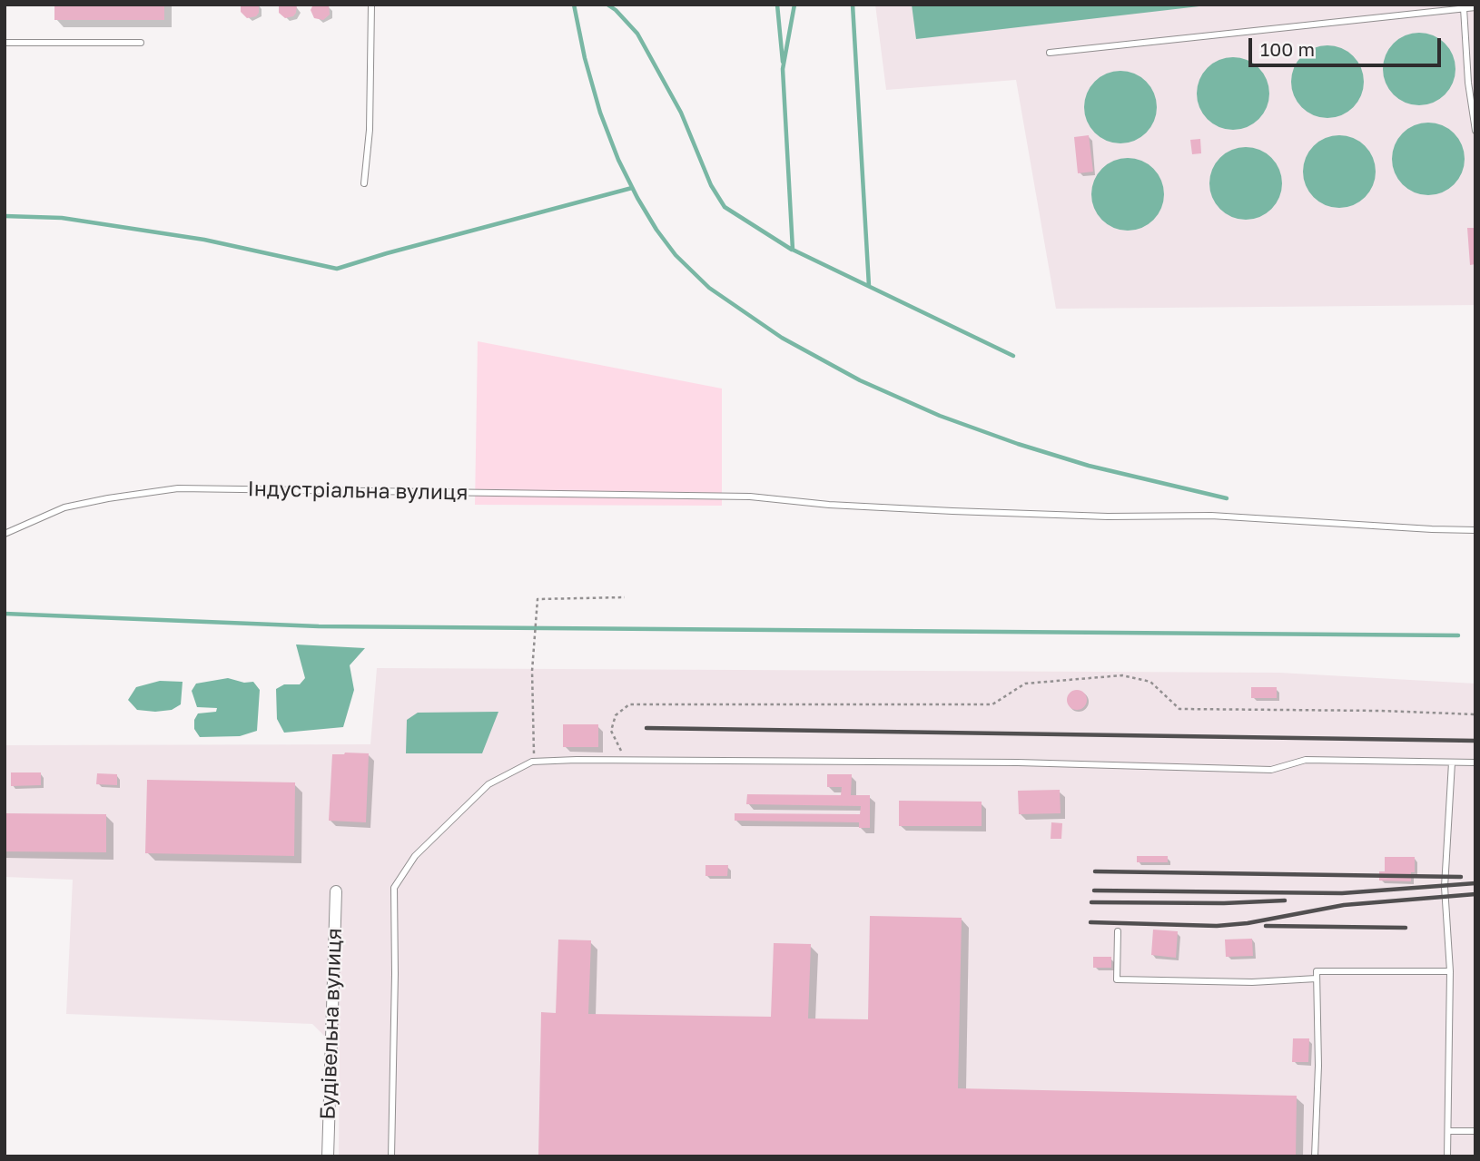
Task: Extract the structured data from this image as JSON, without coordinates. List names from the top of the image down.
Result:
{
  "streets": {
    "street": ["Будівельна вулиця"],
    "lane": ["Індустріальна вулиця"]
  },
  "scale_bar": "100 m"
}
